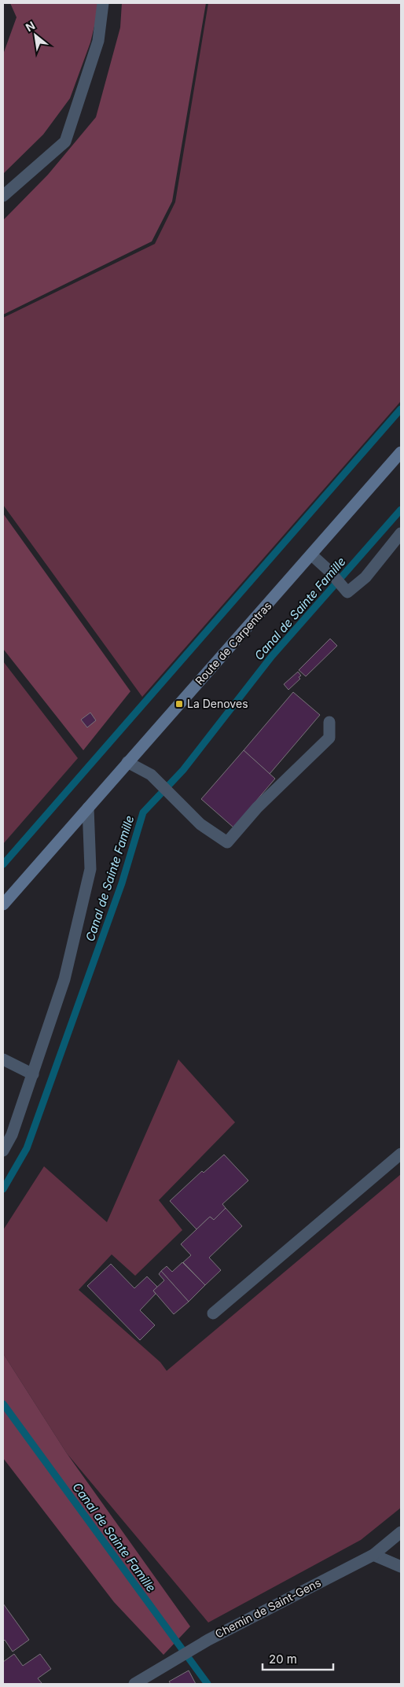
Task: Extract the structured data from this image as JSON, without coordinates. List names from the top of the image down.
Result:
{
  "streets": {
    "main road": ["Route de Carpentras"],
    "street": ["Chemin de Saint-Gens"]
  },
  "water": ["Canal de Sainte Famille"],
  "places": {
    "transit": ["La Denoves"]
  },
  "scale_bar": "20 m",
  "north": "top left"
}
